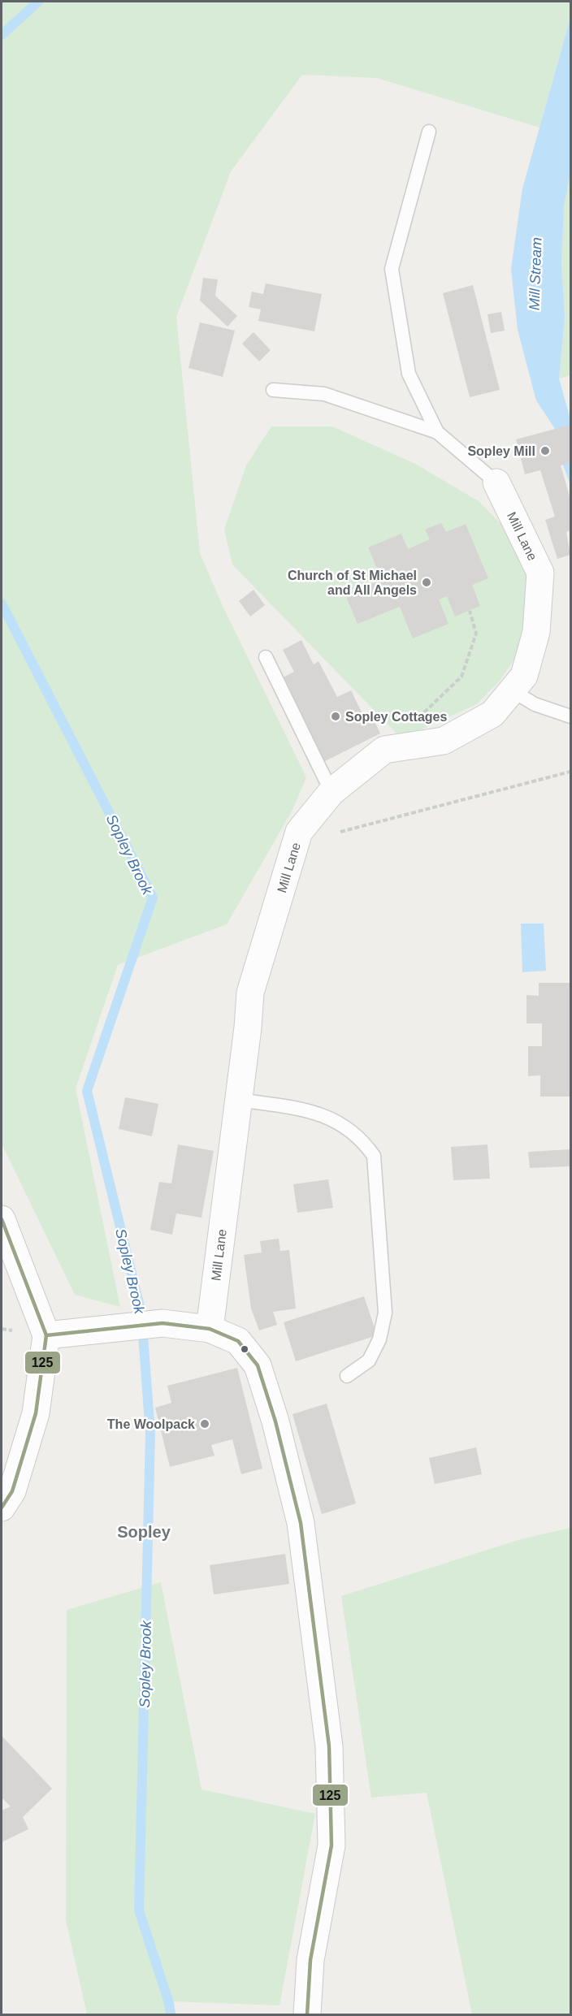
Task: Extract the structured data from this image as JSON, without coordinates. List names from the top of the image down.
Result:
{
  "streets": {
    "main road": ["Mill Lane"]
  },
  "districts": ["Sopley"],
  "water": ["Mill Stream", "Sopley Brook"],
  "places": [
    "Sopley Mill",
    "Church of St Michael and All Angels",
    "Sopley Cottages",
    "The Woolpack"
  ],
  "lines": ["transit line 125"]
}
